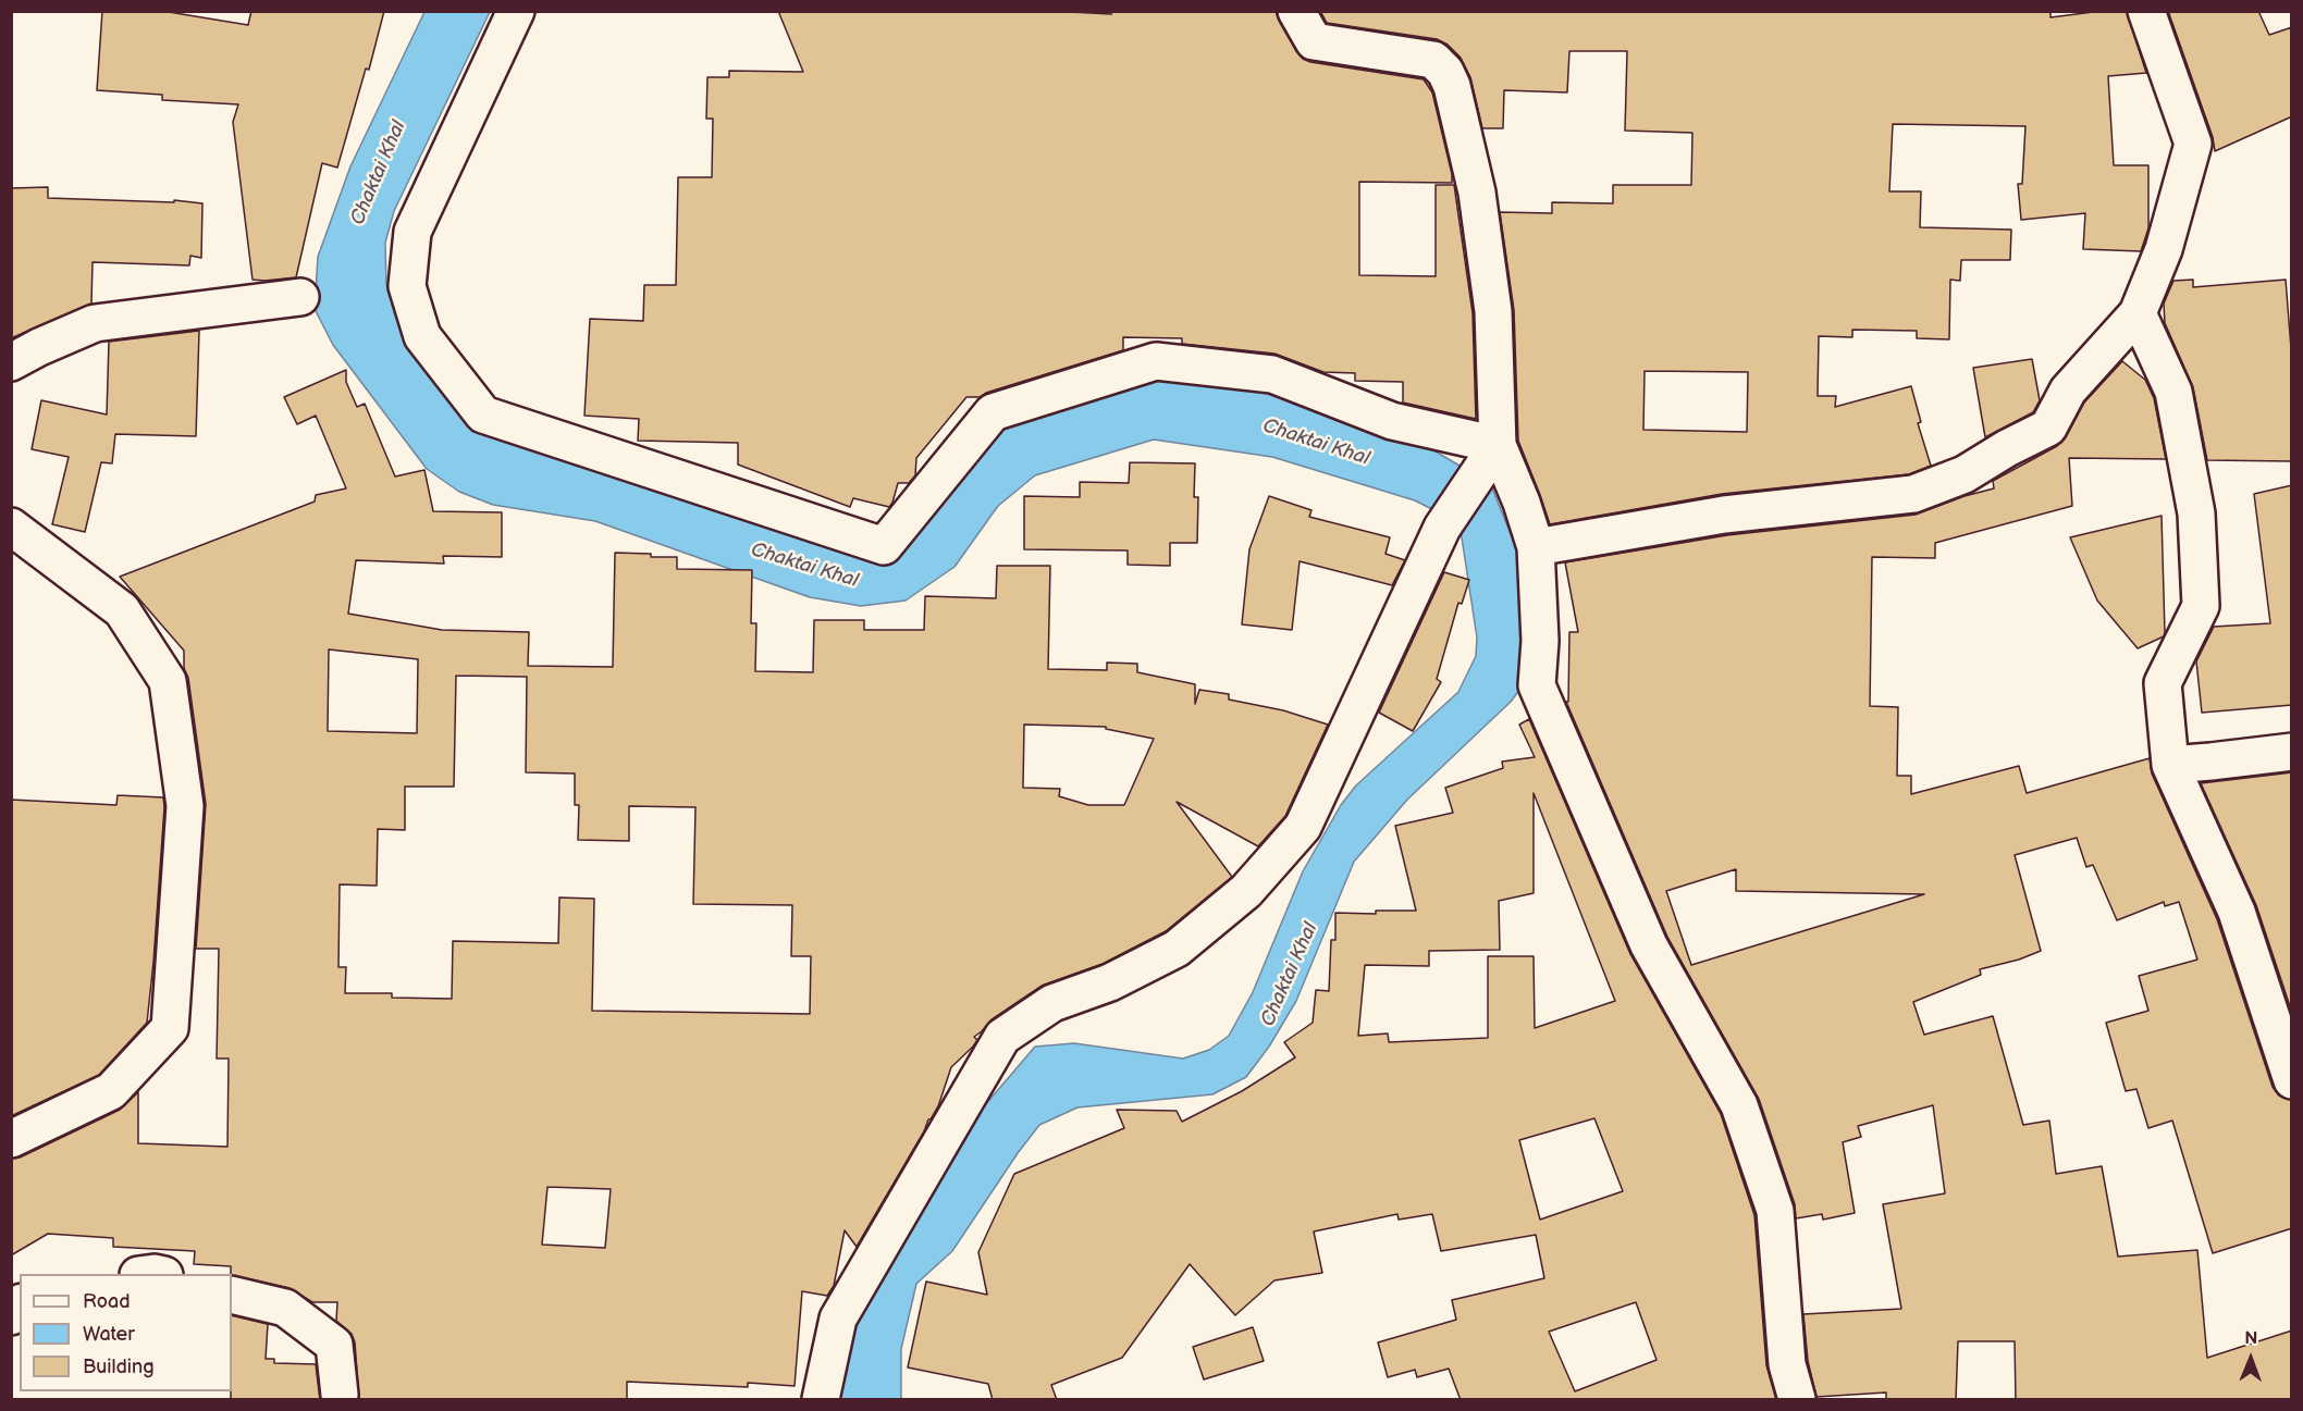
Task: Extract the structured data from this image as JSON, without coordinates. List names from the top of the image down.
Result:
{
  "water": ["Chaktai Khal"],
  "legend": ["Road", "Water", "Building"],
  "north": "top"
}
